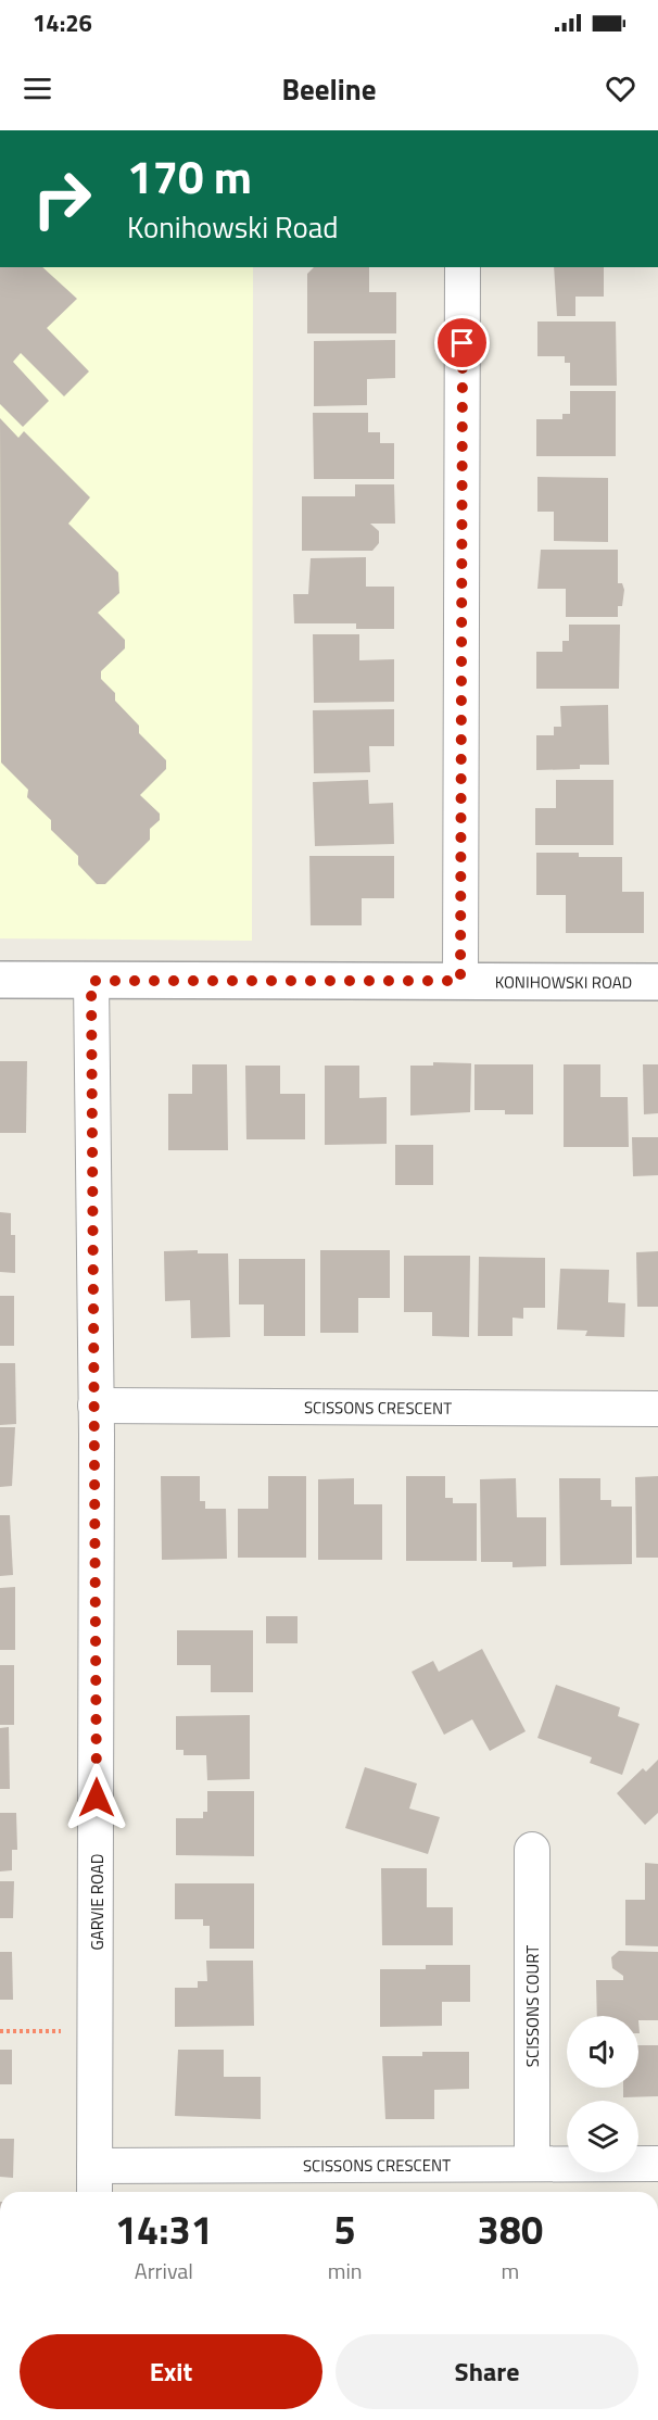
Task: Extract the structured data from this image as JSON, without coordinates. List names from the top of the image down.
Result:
{
  "streets": {
    "street": [
      "KONIHOWSKI ROAD",
      "SCISSONS CRESCENT",
      "GARVIE ROAD",
      "SCISSONS COURT"
    ]
  },
  "crossings": [
    ["KONIHOWSKI ROAD", "GARVIE ROAD"],
    ["SCISSONS CRESCENT", "GARVIE ROAD"],
    ["SCISSONS CRESCENT", "SCISSONS COURT"]
  ],
  "page": {
    "status": "14:26",
    "header": "Beeline",
    "turn": ["170 m", "Konihowski Road"],
    "eta": [
      "14:31",
      "Arrival",
      "5",
      "min",
      "380",
      "m"
    ],
    "buttons": ["Exit", "Share"]
  }
}
